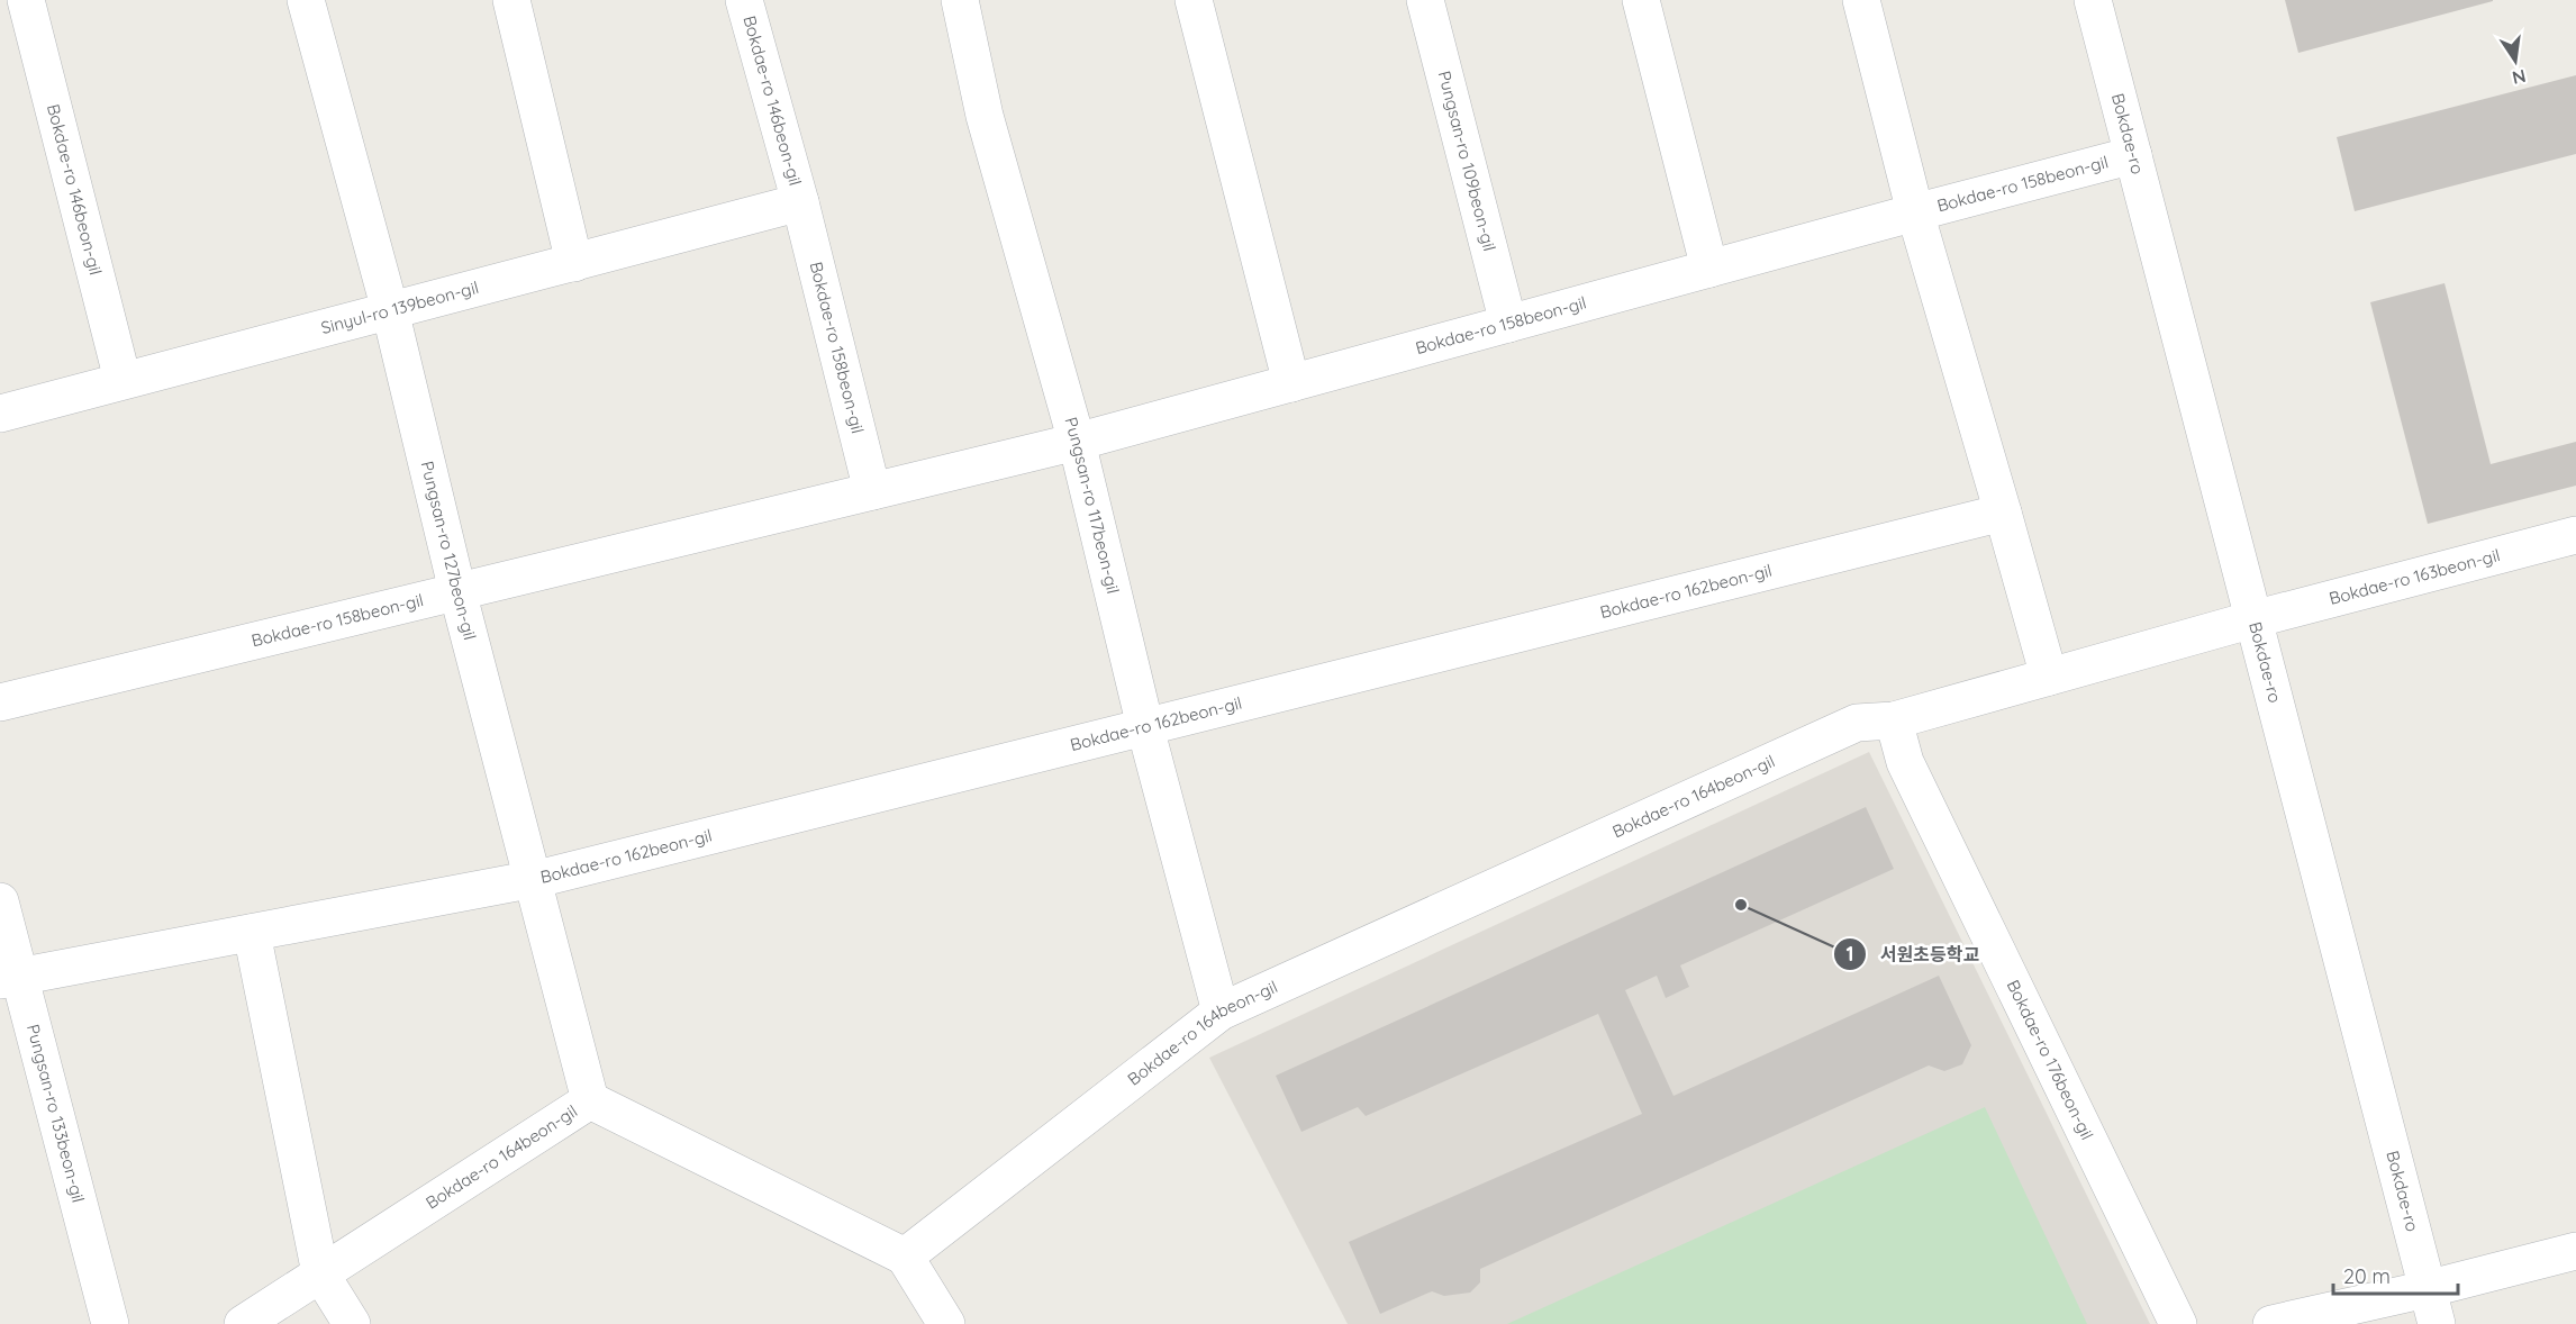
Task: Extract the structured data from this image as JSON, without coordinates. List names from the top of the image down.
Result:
{
  "streets": {
    "street": [
      "Bokdae-ro 146beon-gil",
      "Bokdae-ro",
      "Pungsan-ro 109beon-gil",
      "Bokdae-ro 158beon-gil",
      "Sinyul-ro 139beon-gil",
      "Pungsan-ro 117beon-gil",
      "Pungsan-ro 127beon-gil",
      "Bokdae-ro 163beon-gil",
      "Bokdae-ro 162beon-gil",
      "Bokdae-ro 164beon-gil",
      "Bokdae-ro 176beon-gil",
      "Pungsan-ro 133beon-gil"
    ]
  },
  "crossings": [
    ["Bokdae-ro 146beon-gil", "Bokdae-ro 158beon-gil"],
    ["Bokdae-ro 146beon-gil", "Sinyul-ro 139beon-gil"],
    ["Bokdae-ro", "Bokdae-ro 158beon-gil"],
    ["Bokdae-ro", "Bokdae-ro 163beon-gil"],
    ["Bokdae-ro", "Bokdae-ro 164beon-gil"],
    ["Pungsan-ro 109beon-gil", "Bokdae-ro 158beon-gil"],
    ["Bokdae-ro 158beon-gil", "Sinyul-ro 139beon-gil"],
    ["Bokdae-ro 158beon-gil", "Pungsan-ro 117beon-gil"],
    ["Bokdae-ro 158beon-gil", "Pungsan-ro 127beon-gil"],
    ["Sinyul-ro 139beon-gil", "Pungsan-ro 127beon-gil"],
    ["Pungsan-ro 117beon-gil", "Bokdae-ro 162beon-gil"],
    ["Pungsan-ro 117beon-gil", "Bokdae-ro 164beon-gil"],
    ["Pungsan-ro 127beon-gil", "Bokdae-ro 162beon-gil"],
    ["Pungsan-ro 127beon-gil", "Bokdae-ro 164beon-gil"],
    ["Bokdae-ro 163beon-gil", "Bokdae-ro 164beon-gil"],
    ["Bokdae-ro 162beon-gil", "Pungsan-ro 133beon-gil"],
    ["Bokdae-ro 164beon-gil", "Bokdae-ro 176beon-gil"]
  ],
  "places": ["서원초등학교"],
  "scale_bar": "20 m",
  "north": "bottom"
}
